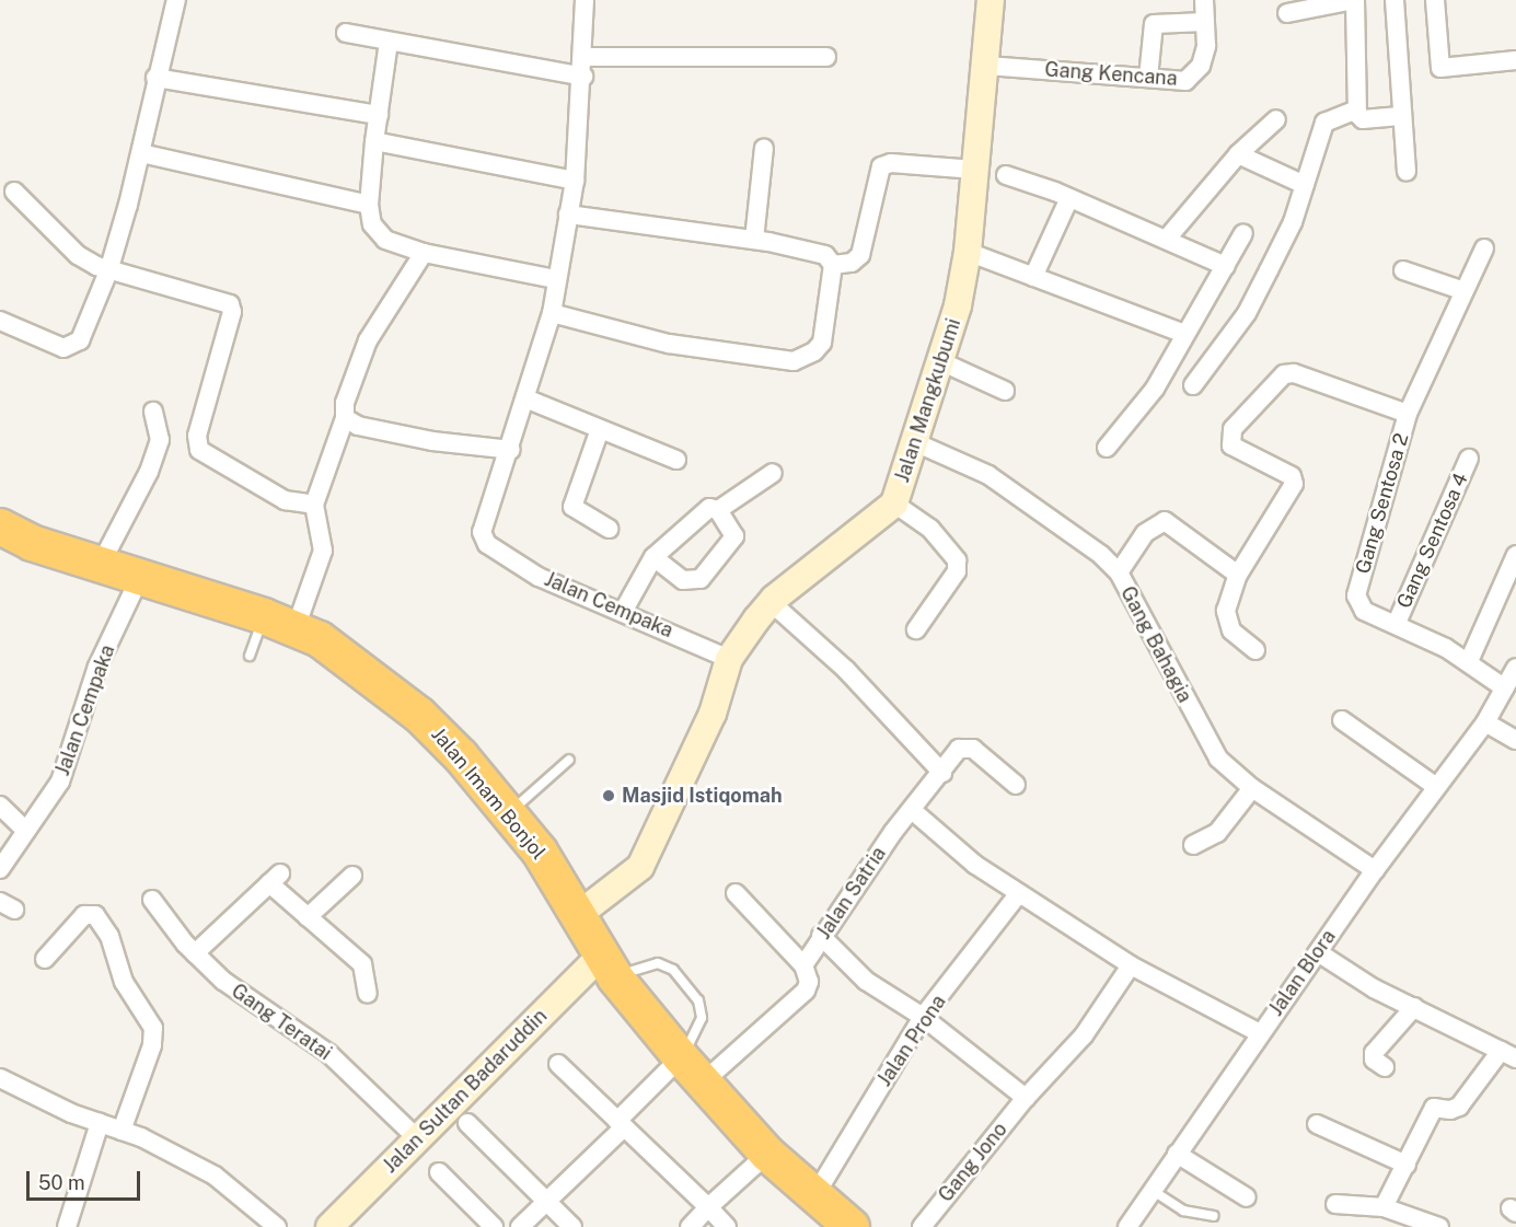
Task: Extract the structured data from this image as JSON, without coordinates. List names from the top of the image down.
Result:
{
  "streets": {
    "highway": ["Jalan Imam Bonjol"],
    "street": [
      "Gang Kencana",
      "Jalan Mangkubumi",
      "Gang Sentosa 2",
      "Gang Sentosa 4",
      "Jalan Cempaka",
      "Gang Bahagia",
      "Jalan Satria",
      "Jalan Blora",
      "Gang Teratai",
      "Jalan Prona",
      "Jalan Sultan Badaruddin",
      "Gang Jono"
    ]
  },
  "crossings": [
    ["Gang Kencana", "Jalan Mangkubumi"],
    ["Jalan Mangkubumi", "Jalan Cempaka"],
    ["Jalan Mangkubumi", "Gang Bahagia"],
    ["Jalan Mangkubumi", "Jalan Imam Bonjol"],
    ["Gang Sentosa 2", "Gang Sentosa 4"],
    ["Gang Sentosa 2", "Jalan Blora"],
    ["Jalan Cempaka", "Jalan Imam Bonjol"],
    ["Gang Bahagia", "Jalan Blora"],
    ["Jalan Imam Bonjol", "Jalan Satria"],
    ["Jalan Imam Bonjol", "Jalan Prona"],
    ["Jalan Imam Bonjol", "Jalan Sultan Badaruddin"],
    ["Gang Teratai", "Jalan Sultan Badaruddin"]
  ],
  "places": ["Masjid Istiqomah"],
  "scale_bar": "50 m"
}
